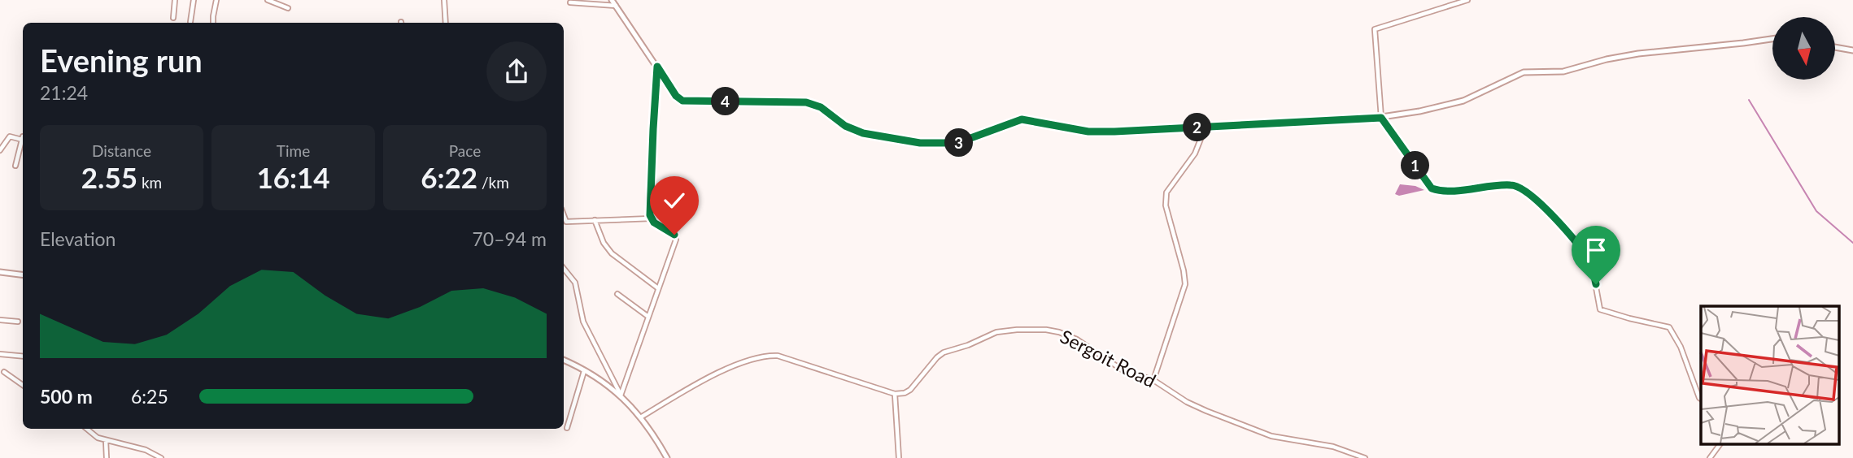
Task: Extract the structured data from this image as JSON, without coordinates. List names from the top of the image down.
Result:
{
  "streets": {
    "street": ["Sergoit Road"]
  },
  "north": "bottom",
  "page": {
    "heading": ["Evening run", "21:24"],
    "pins": [
      "4",
      "2",
      "3",
      "1"
    ],
    "stats": [
      ["Distance", "2.55 km"],
      ["Time", "16:14"],
      ["Pace", "6:22 /km"]
    ],
    "chart": ["Elevation", "70–94 m"],
    "list": [
      {
        "name": "500 m",
        "note": "6:25"
      }
    ]
  }
}
